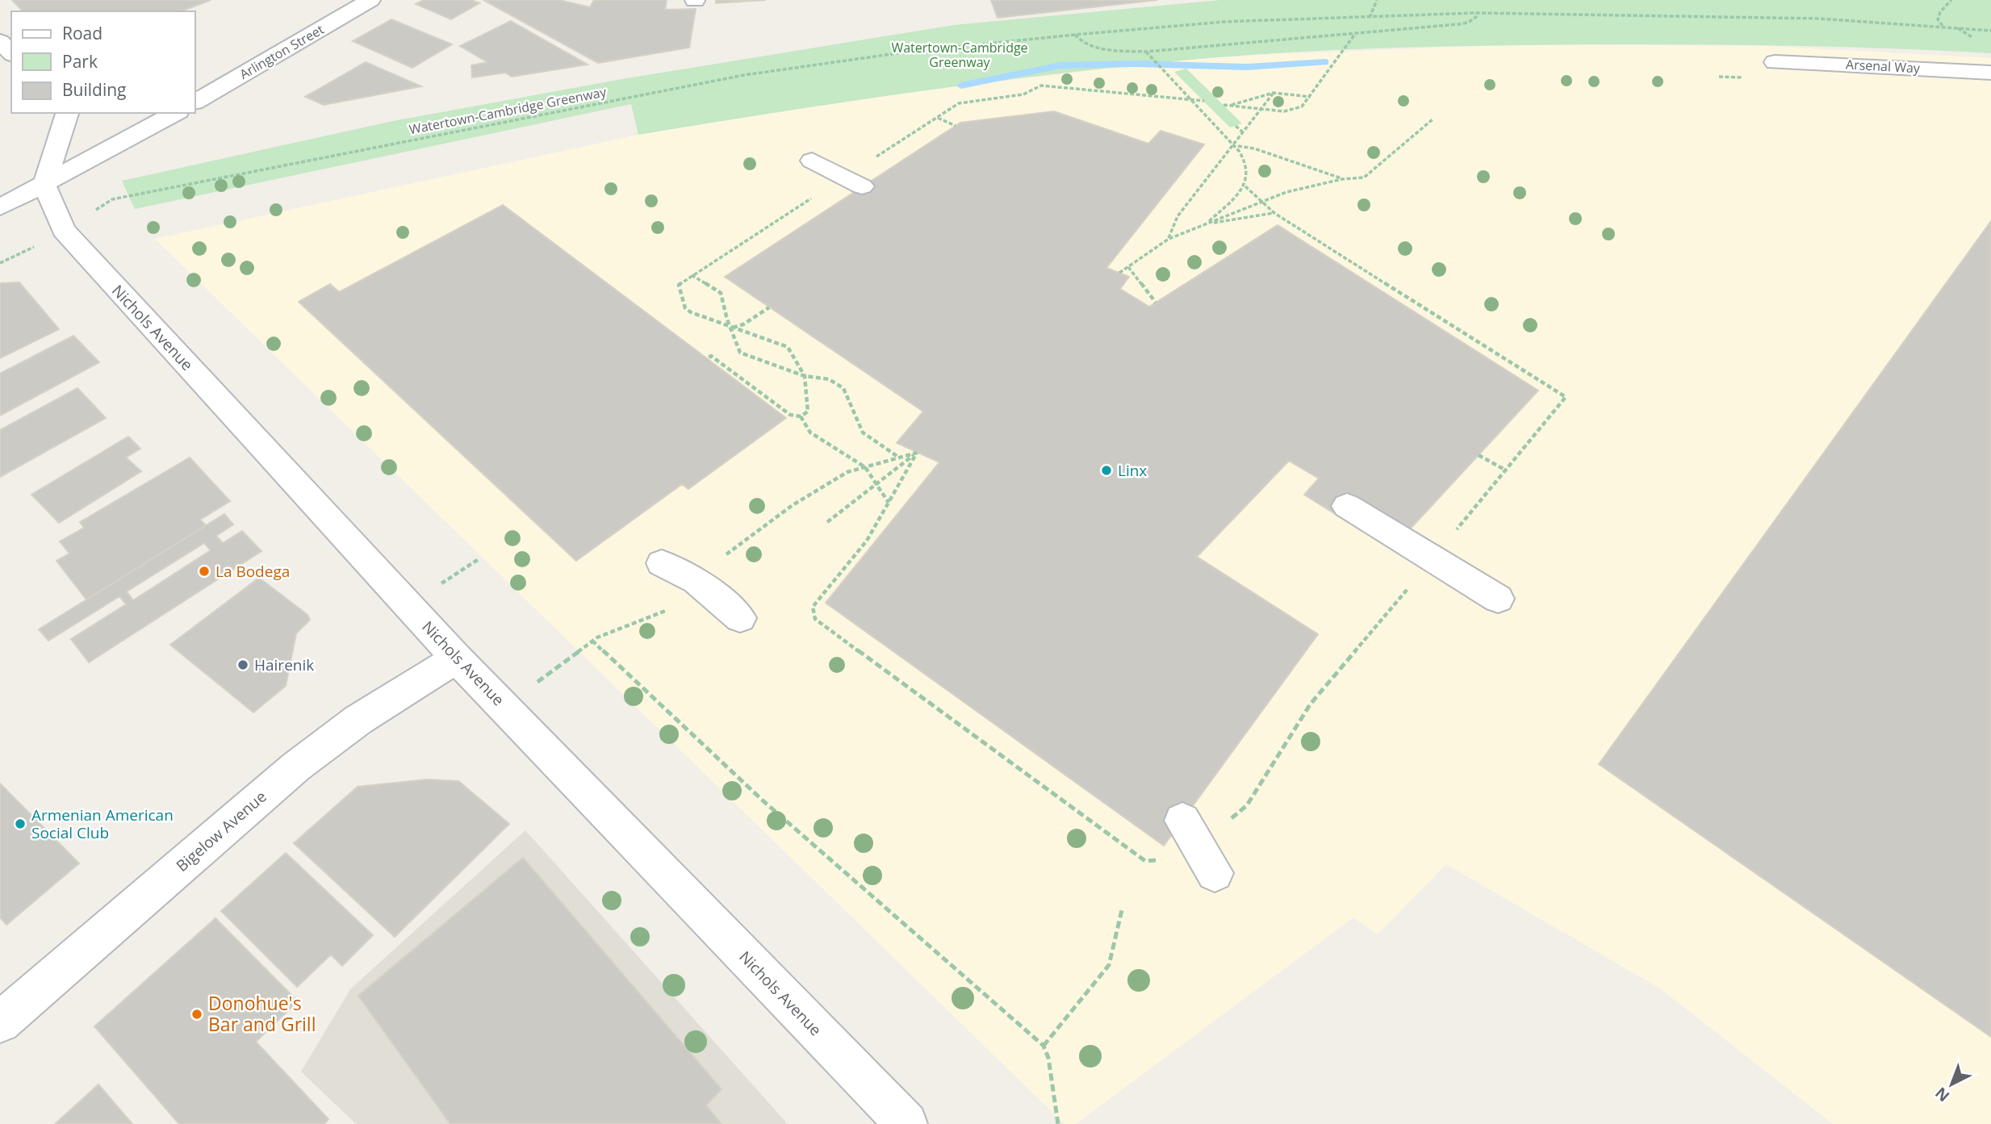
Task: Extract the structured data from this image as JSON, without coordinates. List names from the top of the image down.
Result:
{
  "streets": {
    "street": [
      "Arlington Street",
      "Arsenal Way",
      "Nichols Avenue",
      "Bigelow Avenue"
    ],
    "path": ["Watertown-Cambridge Greenway"]
  },
  "crossings": [
    ["Nichols Avenue", "Bigelow Avenue"]
  ],
  "parks": ["Watertown-Cambridge Greenway"],
  "places": [
    "Linx",
    "La Bodega",
    "Hairenik",
    "Armenian American Social Club",
    "Donohue's Bar and Grill"
  ],
  "legend": ["Road", "Park", "Building"],
  "north": "bottom left"
}
